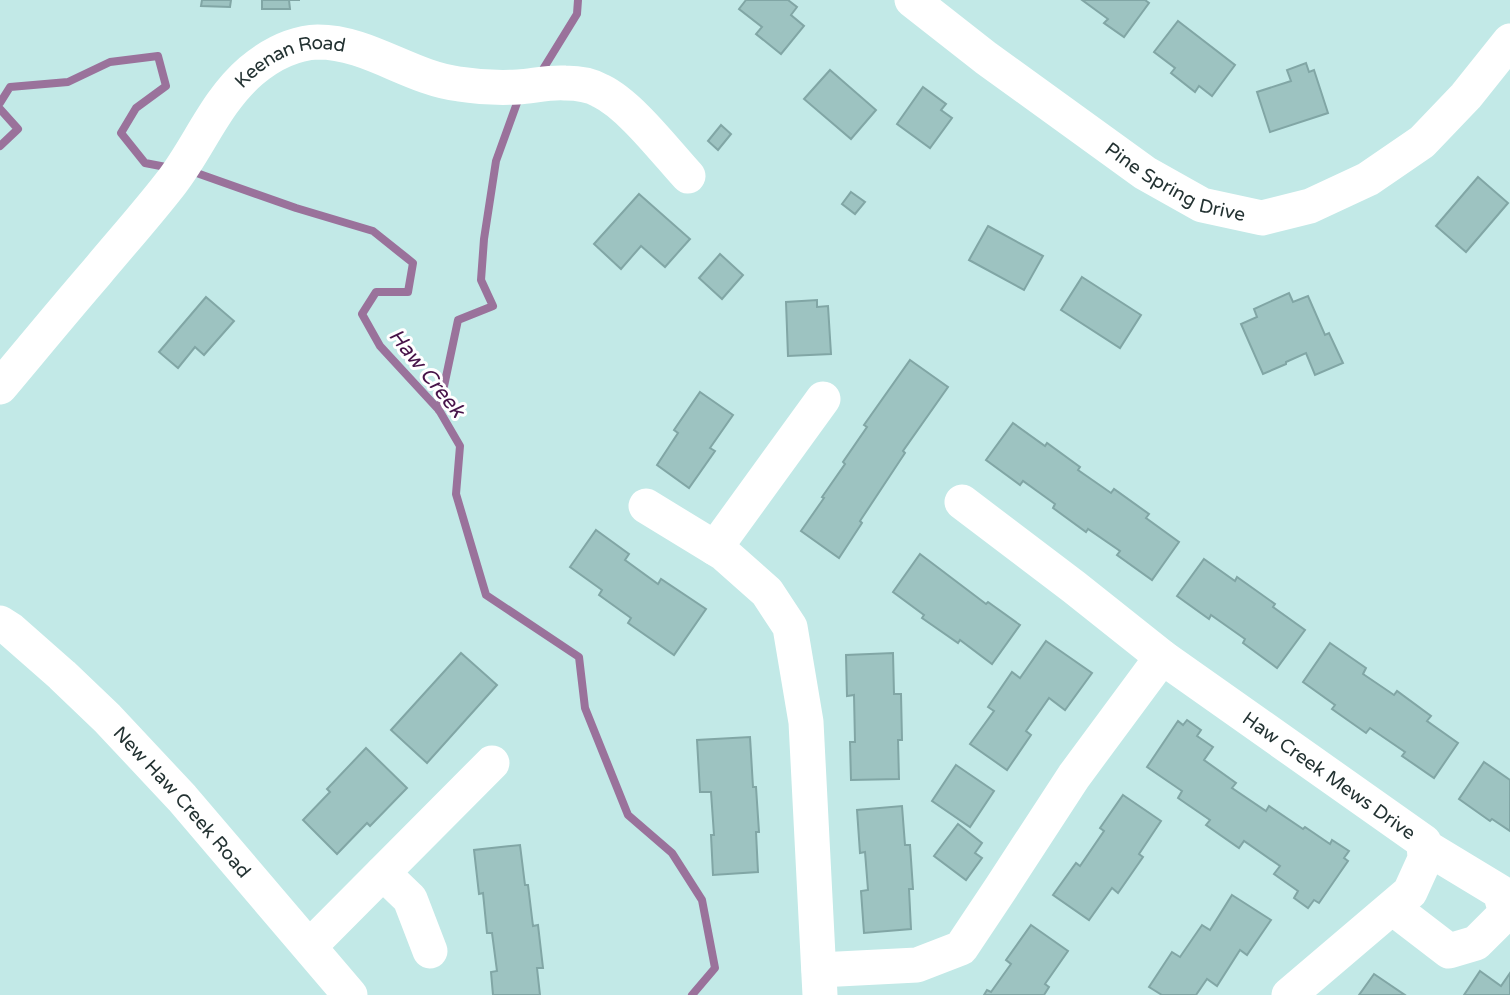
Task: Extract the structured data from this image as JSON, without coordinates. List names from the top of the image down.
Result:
{
  "streets": {
    "street": [
      "Keenan Road",
      "Pine Spring Drive",
      "Haw Creek Mews Drive",
      "New Haw Creek Road"
    ]
  },
  "water": ["Haw Creek"]
}
